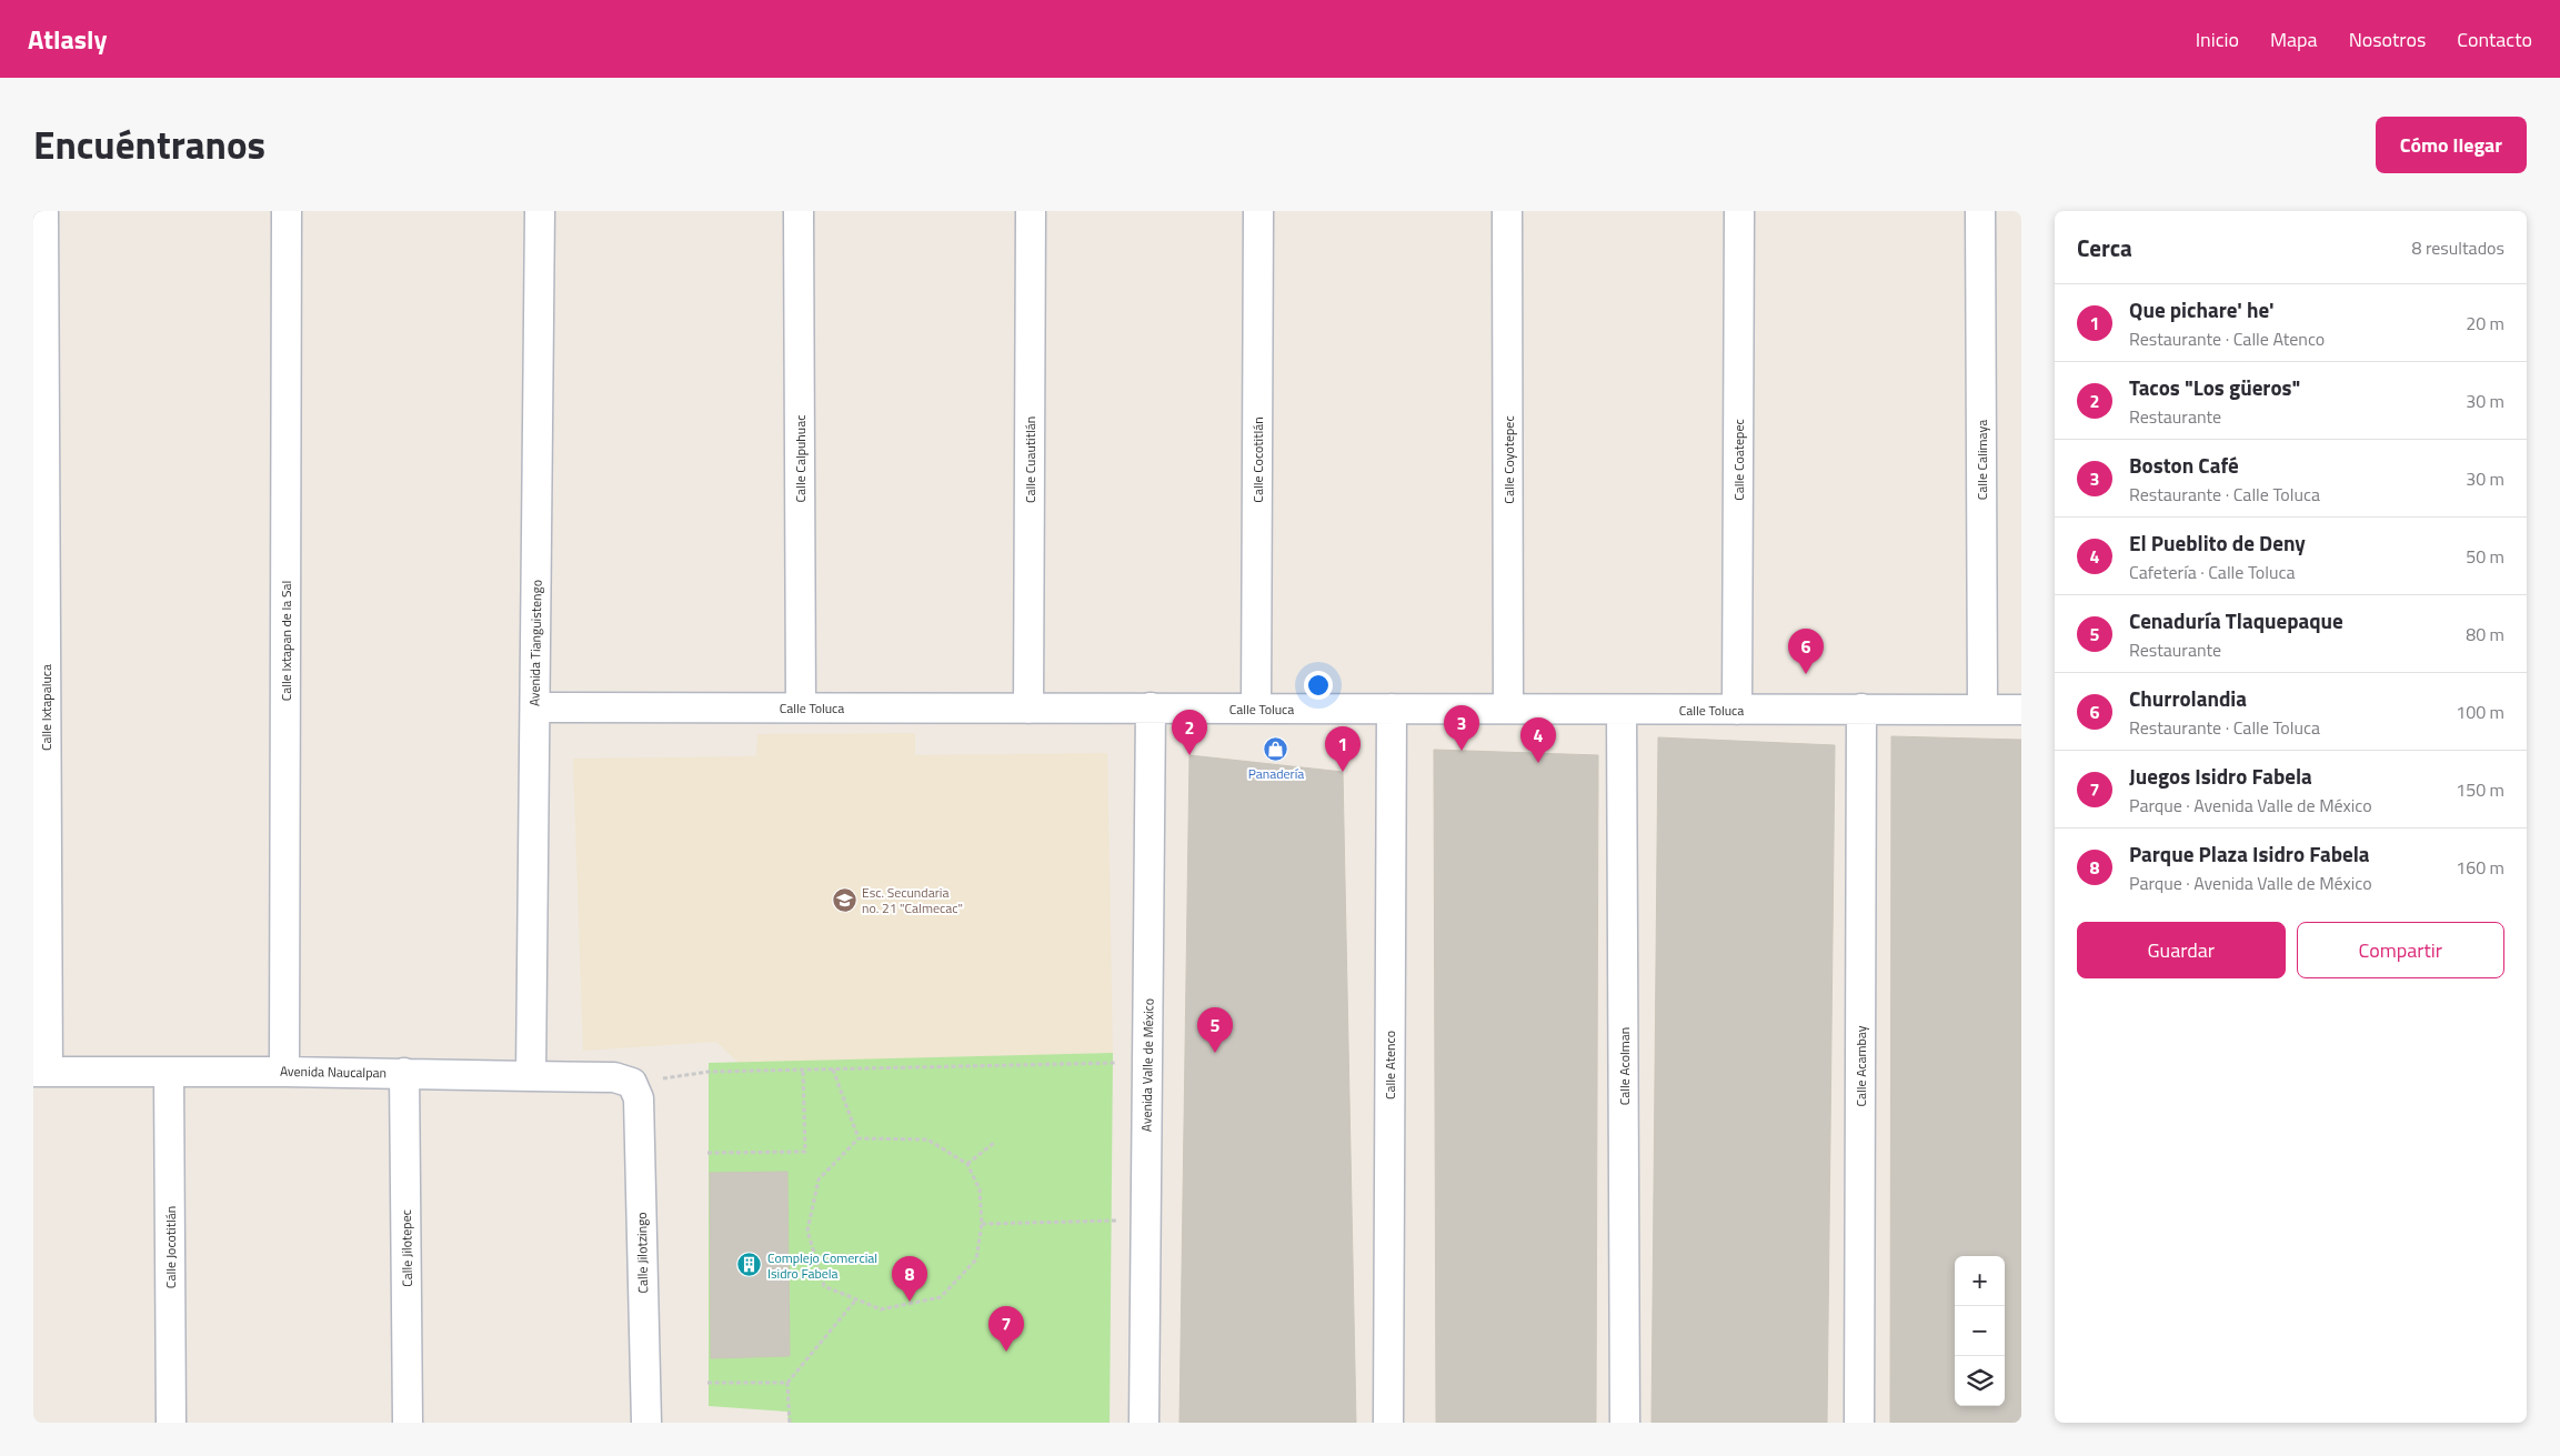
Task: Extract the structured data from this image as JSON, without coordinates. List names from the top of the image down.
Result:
{
  "streets": {
    "street": [
      "Calle Calpuhuac",
      "Calle Cuautitlán",
      "Calle Cocotitlán",
      "Calle Coyotepec",
      "Calle Coatepec",
      "Calle Calimaya",
      "Calle Ixtapan de la Sal",
      "Avenida Tianguistengo",
      "Calle Ixtapaluca",
      "Calle Toluca",
      "Avenida Valle de México",
      "Calle Atenco",
      "Calle Acolman",
      "Calle Acambay",
      "Avenida Naucalpan",
      "Calle Jocotitlán",
      "Calle Jilotepec",
      "Calle Jilotzingo"
    ]
  },
  "crossings": [
    ["Calle Calpuhuac", "Calle Toluca"],
    ["Calle Cuautitlán", "Calle Toluca"],
    ["Calle Cocotitlán", "Calle Toluca"],
    ["Calle Coyotepec", "Calle Toluca"],
    ["Calle Coatepec", "Calle Toluca"],
    ["Calle Calimaya", "Calle Toluca"],
    ["Calle Ixtapan de la Sal", "Avenida Naucalpan"],
    ["Avenida Tianguistengo", "Calle Toluca"],
    ["Avenida Tianguistengo", "Avenida Naucalpan"],
    ["Calle Ixtapaluca", "Avenida Naucalpan"],
    ["Calle Toluca", "Avenida Valle de México"],
    ["Calle Toluca", "Calle Atenco"],
    ["Calle Toluca", "Calle Acolman"],
    ["Calle Toluca", "Calle Acambay"],
    ["Avenida Naucalpan", "Calle Jocotitlán"],
    ["Avenida Naucalpan", "Calle Jilotepec"],
    ["Avenida Naucalpan", "Calle Jilotzingo"]
  ],
  "places": {
    "shop": ["Panadería"],
    "school or university": ["Esc. Secundaria no. 21 \"Calmecac\""],
    "building": ["Complejo Comercial Isidro Fabela"]
  },
  "page": {
    "header": "Atlasly",
    "nav": [
      "Inicio",
      "Mapa",
      "Nosotros",
      "Contacto"
    ],
    "title": "Encuéntranos",
    "buttons": [
      "Cómo llegar",
      ["Guardar", "Compartir"]
    ],
    "heading": ["Cerca", "8 resultados"],
    "list": [
      {
        "mark": "1",
        "name": "Que pichare' he'",
        "note": "Restaurante · Calle Atenco",
        "value": "20 m"
      },
      {
        "mark": "2",
        "name": "Tacos \"Los güeros\"",
        "note": "Restaurante",
        "value": "30 m"
      },
      {
        "mark": "3",
        "name": "Boston Café",
        "note": "Restaurante · Calle Toluca",
        "value": "30 m"
      },
      {
        "mark": "4",
        "name": "El Pueblito de Deny",
        "note": "Cafetería · Calle Toluca",
        "value": "50 m"
      },
      {
        "mark": "5",
        "name": "Cenaduría Tlaquepaque",
        "note": "Restaurante",
        "value": "80 m"
      },
      {
        "mark": "6",
        "name": "Churrolandia",
        "note": "Restaurante · Calle Toluca",
        "value": "100 m"
      },
      {
        "mark": "7",
        "name": "Juegos Isidro Fabela",
        "note": "Parque · Avenida Valle de México",
        "value": "150 m"
      },
      {
        "mark": "8",
        "name": "Parque Plaza Isidro Fabela",
        "note": "Parque · Avenida Valle de México",
        "value": "160 m"
      }
    ],
    "pins": [
      "6",
      "3",
      "2",
      "4",
      "1",
      "5",
      "8",
      "7"
    ],
    "map_buttons": ["+", "−"]
  }
}
